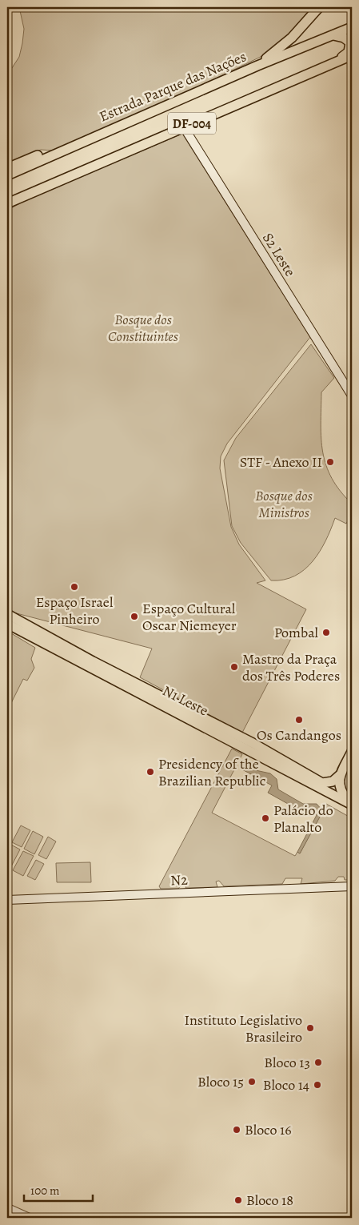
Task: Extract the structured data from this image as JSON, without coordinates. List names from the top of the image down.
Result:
{
  "streets": {
    "highway": ["Estrada Parque das Nações", "DF-004", "N1 Leste"],
    "main road": ["S2 Leste", "N2"]
  },
  "crossings": [
    ["DF-004", "S2 Leste"]
  ],
  "parks": ["Bosque dos Constituintes", "Bosque dos Ministros"],
  "places": [
    "STF - Anexo II",
    "Espaço Israel Pinheiro",
    "Espaço Cultural Oscar Niemeyer",
    "Pombal",
    "Mastro da Praça dos Três Poderes",
    "Os Candangos",
    "Presidency of the Brazilian Republic",
    "Palácio do Planalto",
    "Instituto Legislativo Brasileiro",
    "Bloco 13",
    "Bloco 15",
    "Bloco 14",
    "Bloco 16",
    "Bloco 18"
  ],
  "scale_bar": "100 m"
}
